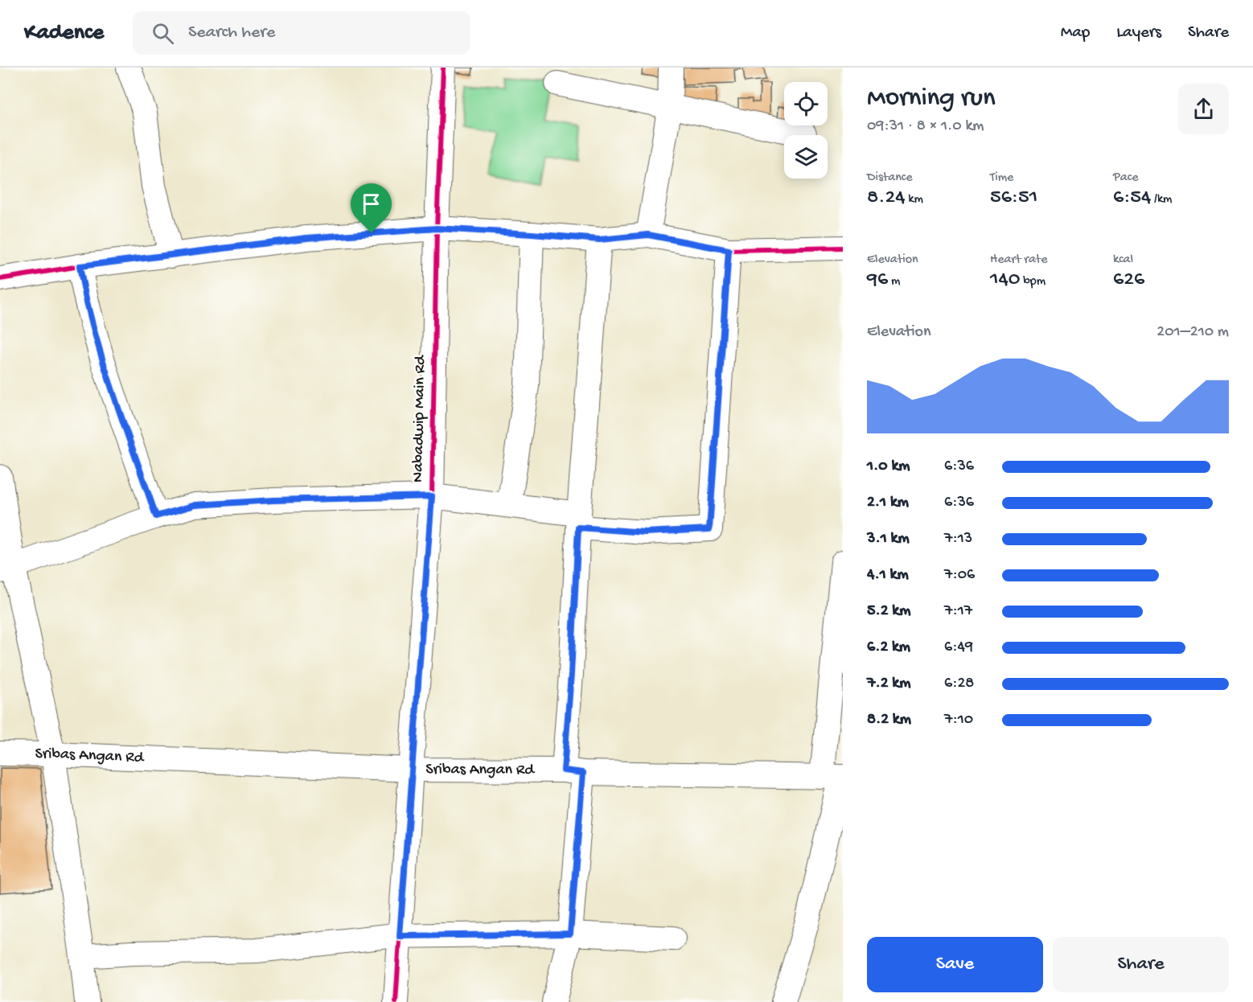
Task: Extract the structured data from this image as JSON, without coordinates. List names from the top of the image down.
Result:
{
  "streets": {
    "street": ["Nabadwip Main Rd", "Sribas Angan Rd"]
  },
  "crossings": [
    ["Nabadwip Main Rd", "Sribas Angan Rd"]
  ],
  "page": {
    "header": "Kadence",
    "search": "Search here",
    "nav": ["Map", "Layers", "Share"],
    "heading": ["Morning run", "09:31 · 8 × 1.0 km"],
    "stats": [
      ["Distance", "8.24 km"],
      ["Time", "56:51"],
      ["Pace", "6:54 /km"],
      ["Elevation", "96 m"],
      ["Heart rate", "140 bpm"],
      ["kcal", "626"]
    ],
    "chart": ["Elevation", "201–210 m"],
    "list": [
      {
        "name": "1.0 km",
        "note": "6:36"
      },
      {
        "name": "2.1 km",
        "note": "6:36"
      },
      {
        "name": "3.1 km",
        "note": "7:13"
      },
      {
        "name": "4.1 km",
        "note": "7:06"
      },
      {
        "name": "5.2 km",
        "note": "7:17"
      },
      {
        "name": "6.2 km",
        "note": "6:49"
      },
      {
        "name": "7.2 km",
        "note": "6:28"
      },
      {
        "name": "8.2 km",
        "note": "7:10"
      }
    ],
    "buttons": ["Save", "Share"]
  }
}
